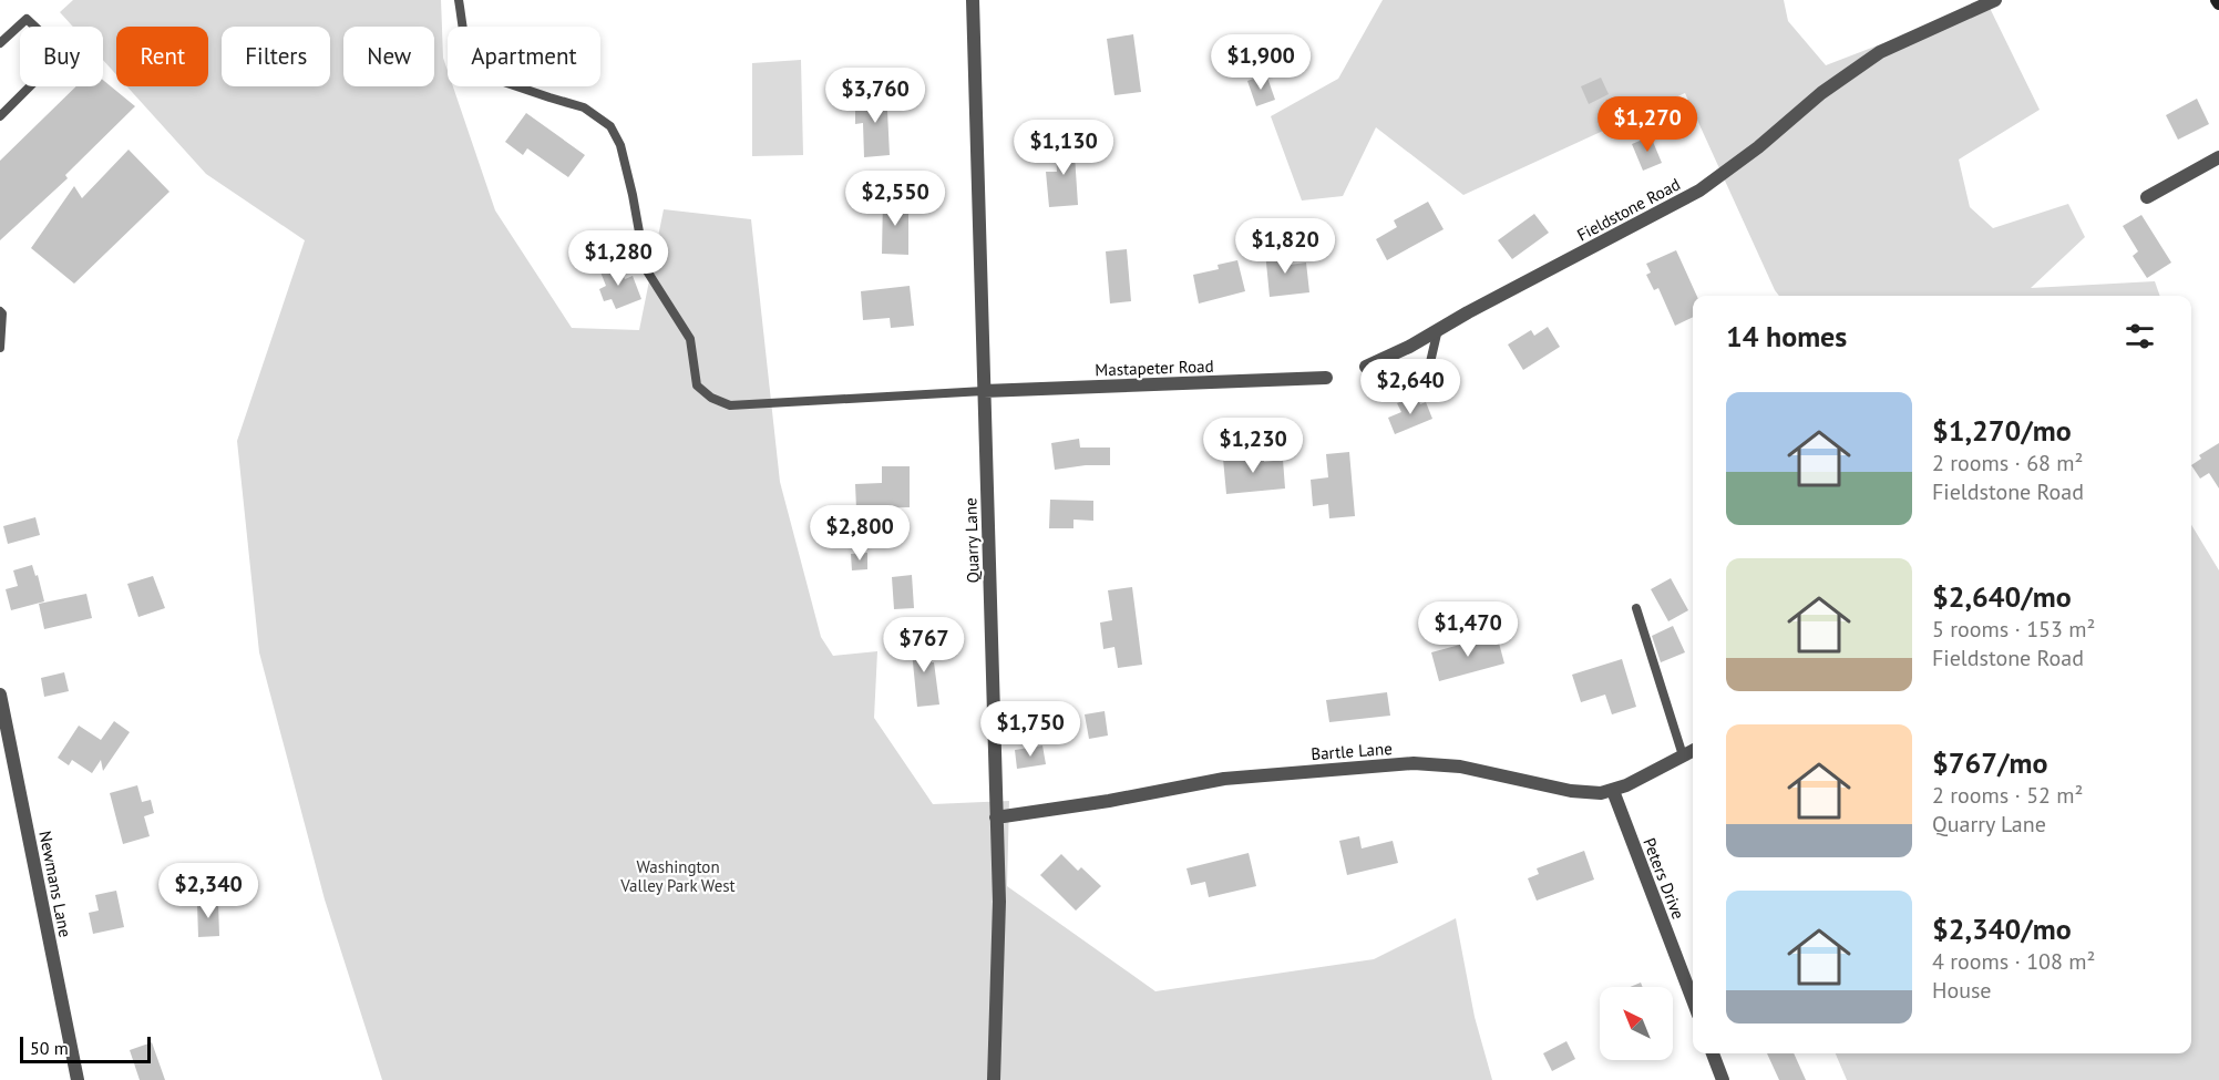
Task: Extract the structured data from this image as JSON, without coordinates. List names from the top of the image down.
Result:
{
  "streets": {
    "street": [
      "Fieldstone Road",
      "Mastapeter Road",
      "Quarry Lane",
      "Bartle Lane",
      "Peters Drive",
      "Newmans Lane"
    ]
  },
  "crossings": [
    ["Mastapeter Road", "Quarry Lane"],
    ["Quarry Lane", "Bartle Lane"],
    ["Bartle Lane", "Peters Drive"]
  ],
  "parks": ["Washington Valley Park West"],
  "scale_bar": "50 m",
  "north": "top left",
  "page": {
    "chip": [
      "Buy",
      "Rent",
      "Filters",
      "New",
      "Apartment"
    ],
    "price": [
      "$1,900",
      "$3,760",
      "$1,270",
      "$1,130",
      "$2,550",
      "$1,820",
      "$1,280",
      "$2,640",
      "$1,230",
      "$2,800",
      "$1,470",
      "$767",
      "$1,750",
      "$2,340"
    ],
    "heading": "14 homes",
    "list": [
      {
        "name": "$1,270/mo",
        "note": "2 rooms · 68 m² · Fieldstone Road"
      },
      {
        "name": "$2,640/mo",
        "note": "5 rooms · 153 m² · Fieldstone Road"
      },
      {
        "name": "$767/mo",
        "note": "2 rooms · 52 m² · Quarry Lane"
      },
      {
        "name": "$2,340/mo",
        "note": "4 rooms · 108 m² · House"
      }
    ],
    "scale": "50 m"
  }
}
